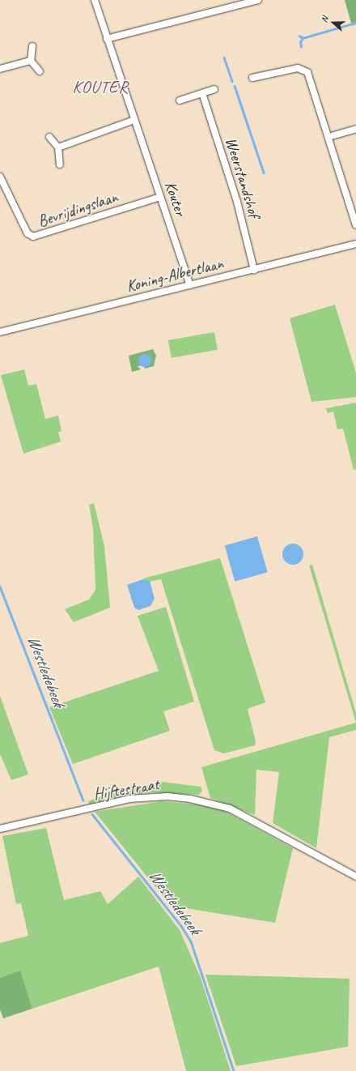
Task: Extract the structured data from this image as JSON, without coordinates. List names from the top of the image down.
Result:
{
  "streets": {
    "street": [
      "Weerstandshof",
      "Kouter",
      "Bevrijdingslaan",
      "Koning-Albertlaan",
      "Hijftestraat"
    ]
  },
  "crossings": [
    ["Weerstandshof", "Koning-Albertlaan"],
    ["Kouter", "Bevrijdingslaan"],
    ["Kouter", "Koning-Albertlaan"]
  ],
  "districts": ["KOUTER"],
  "water": ["Westledebeek"],
  "north": "left"
}
